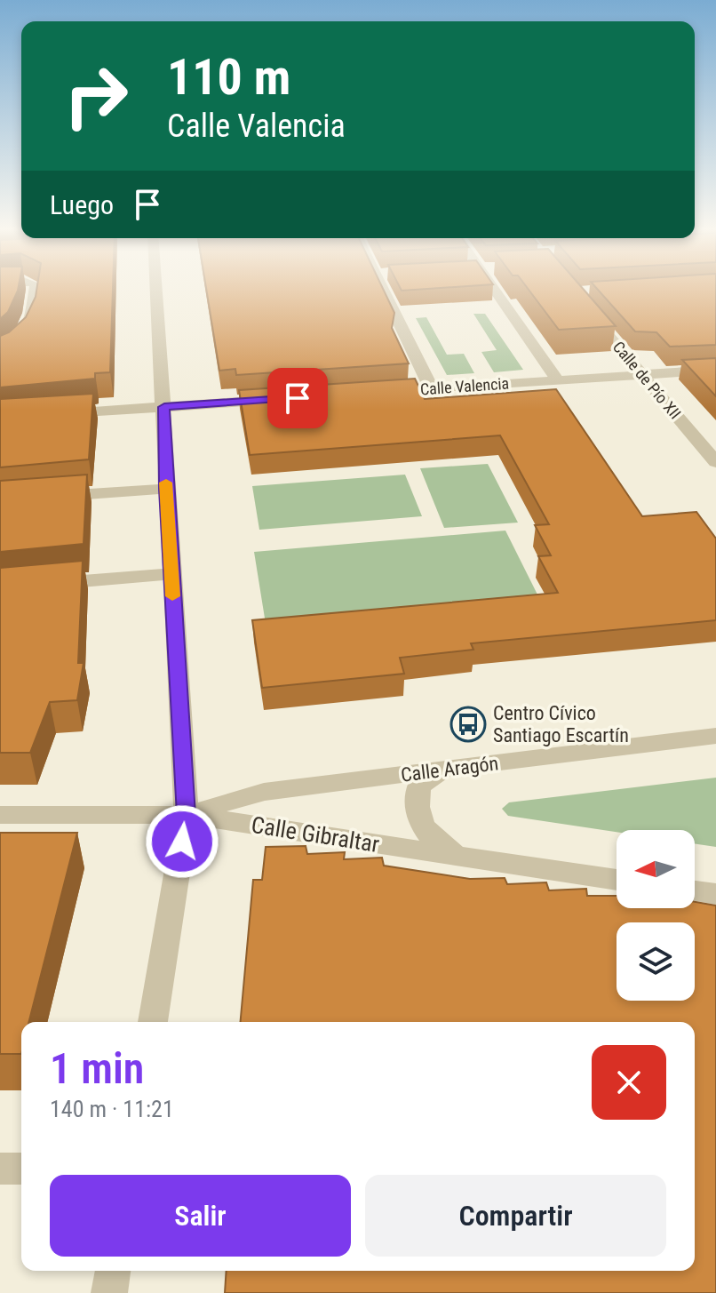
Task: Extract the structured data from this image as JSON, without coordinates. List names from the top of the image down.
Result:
{
  "streets": {
    "street": [
      "Calle de Pío XII",
      "Calle Valencia",
      "Calle Aragón",
      "Calle Gibraltar"
    ]
  },
  "crossings": [
    ["Calle de Pío XII", "Calle Valencia"],
    ["Calle Aragón", "Calle Gibraltar"]
  ],
  "places": {
    "bus stop": ["Centro Cívico Santiago Escartín"]
  },
  "north": "left",
  "page": {
    "turn": ["110 m", "Calle Valencia"],
    "then": "Luego",
    "heading": ["1 min", "140 m · 11:21"],
    "buttons": ["Salir", "Compartir"]
  }
}
